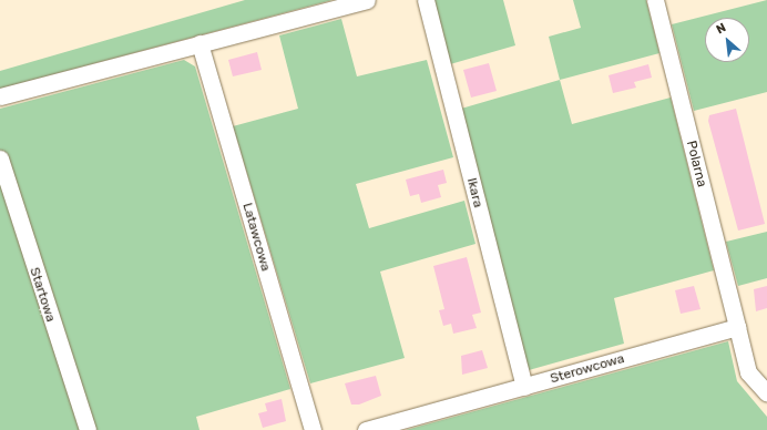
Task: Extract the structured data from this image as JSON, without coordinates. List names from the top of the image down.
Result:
{
  "streets": {
    "street": [
      "Polarna",
      "Ikara",
      "Latawcowa",
      "Startowa",
      "Sterowcowa"
    ]
  },
  "crossings": [
    ["Polarna", "Sterowcowa"],
    ["Ikara", "Sterowcowa"]
  ],
  "north": "top left"
}
